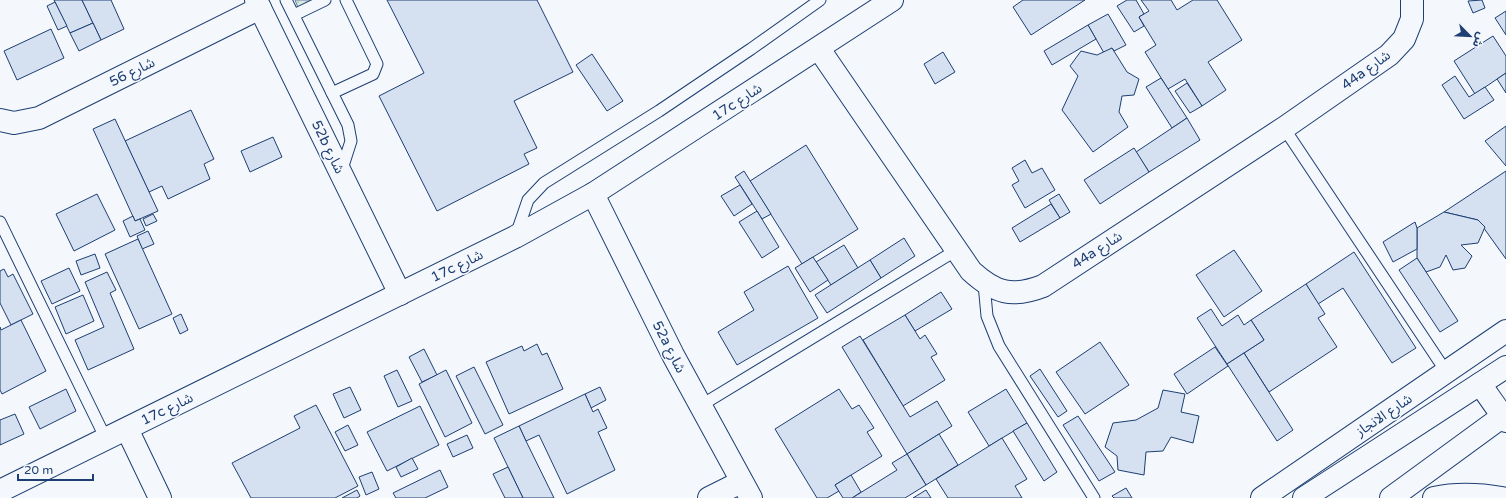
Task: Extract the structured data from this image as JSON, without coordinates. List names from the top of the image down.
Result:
{
  "streets": {
    "street": [
      "44a شارع",
      "شارع 56",
      "17c شارع",
      "52b شارع",
      "52a شارع",
      "شارع الانجاز"
    ]
  },
  "crossings": [
    ["44a شارع", "17c شارع"],
    ["شارع 56", "52b شارع"],
    ["17c شارع", "52b شارع"],
    ["17c شارع", "52a شارع"]
  ],
  "scale_bar": "20 m",
  "north": "bottom right"
}
